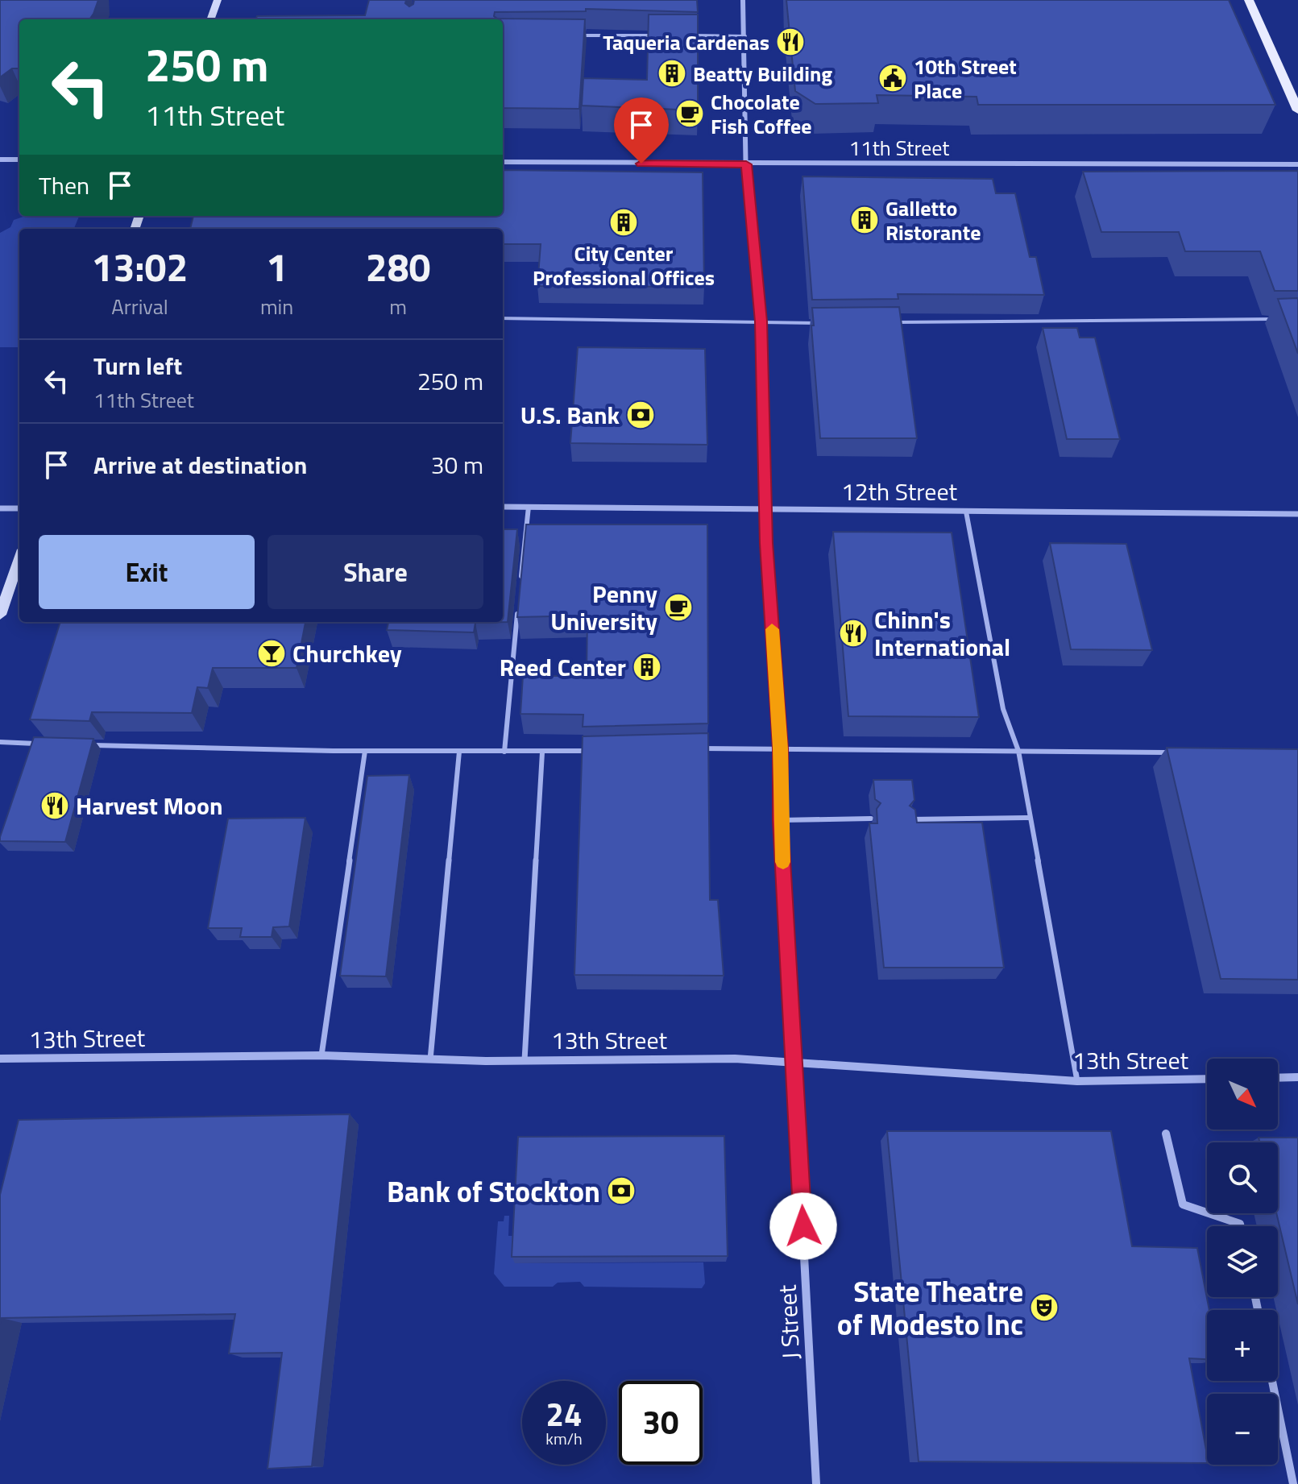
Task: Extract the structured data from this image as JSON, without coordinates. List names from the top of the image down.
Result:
{
  "streets": {
    "street": [
      "11th Street",
      "12th Street",
      "13th Street",
      "J Street"
    ]
  },
  "crossings": [
    ["11th Street", "J Street"],
    ["12th Street", "J Street"],
    ["13th Street", "J Street"]
  ],
  "places": {
    "restaurant": ["Taqueria Cardenas", "Chinn's International", "Harvest Moon"],
    "building": [
      "Beatty Building",
      "Galletto Ristorante",
      "City Center Professional Offices",
      "Reed Center"
    ],
    "public building": ["10th Street Place"],
    "cafe": ["Chocolate Fish Coffee", "Penny University"],
    "bank": ["U.S. Bank", "Bank of Stockton"],
    "bar": ["Churchkey"],
    "theatre": ["State Theatre of Modesto Inc"]
  },
  "north": "bottom right",
  "page": {
    "turn": ["250 m", "11th Street"],
    "then": "Then",
    "eta": [
      "13:02",
      "Arrival",
      "1",
      "min",
      "280",
      "m"
    ],
    "list": [
      {
        "name": "Turn left",
        "note": "11th Street",
        "value": "250 m"
      },
      {
        "name": "Arrive at destination",
        "value": "30 m"
      }
    ],
    "buttons": ["Exit", "Share"],
    "map_buttons": ["+", "−"],
    "speed": "24 km/h",
    "limit": "30"
  }
}
